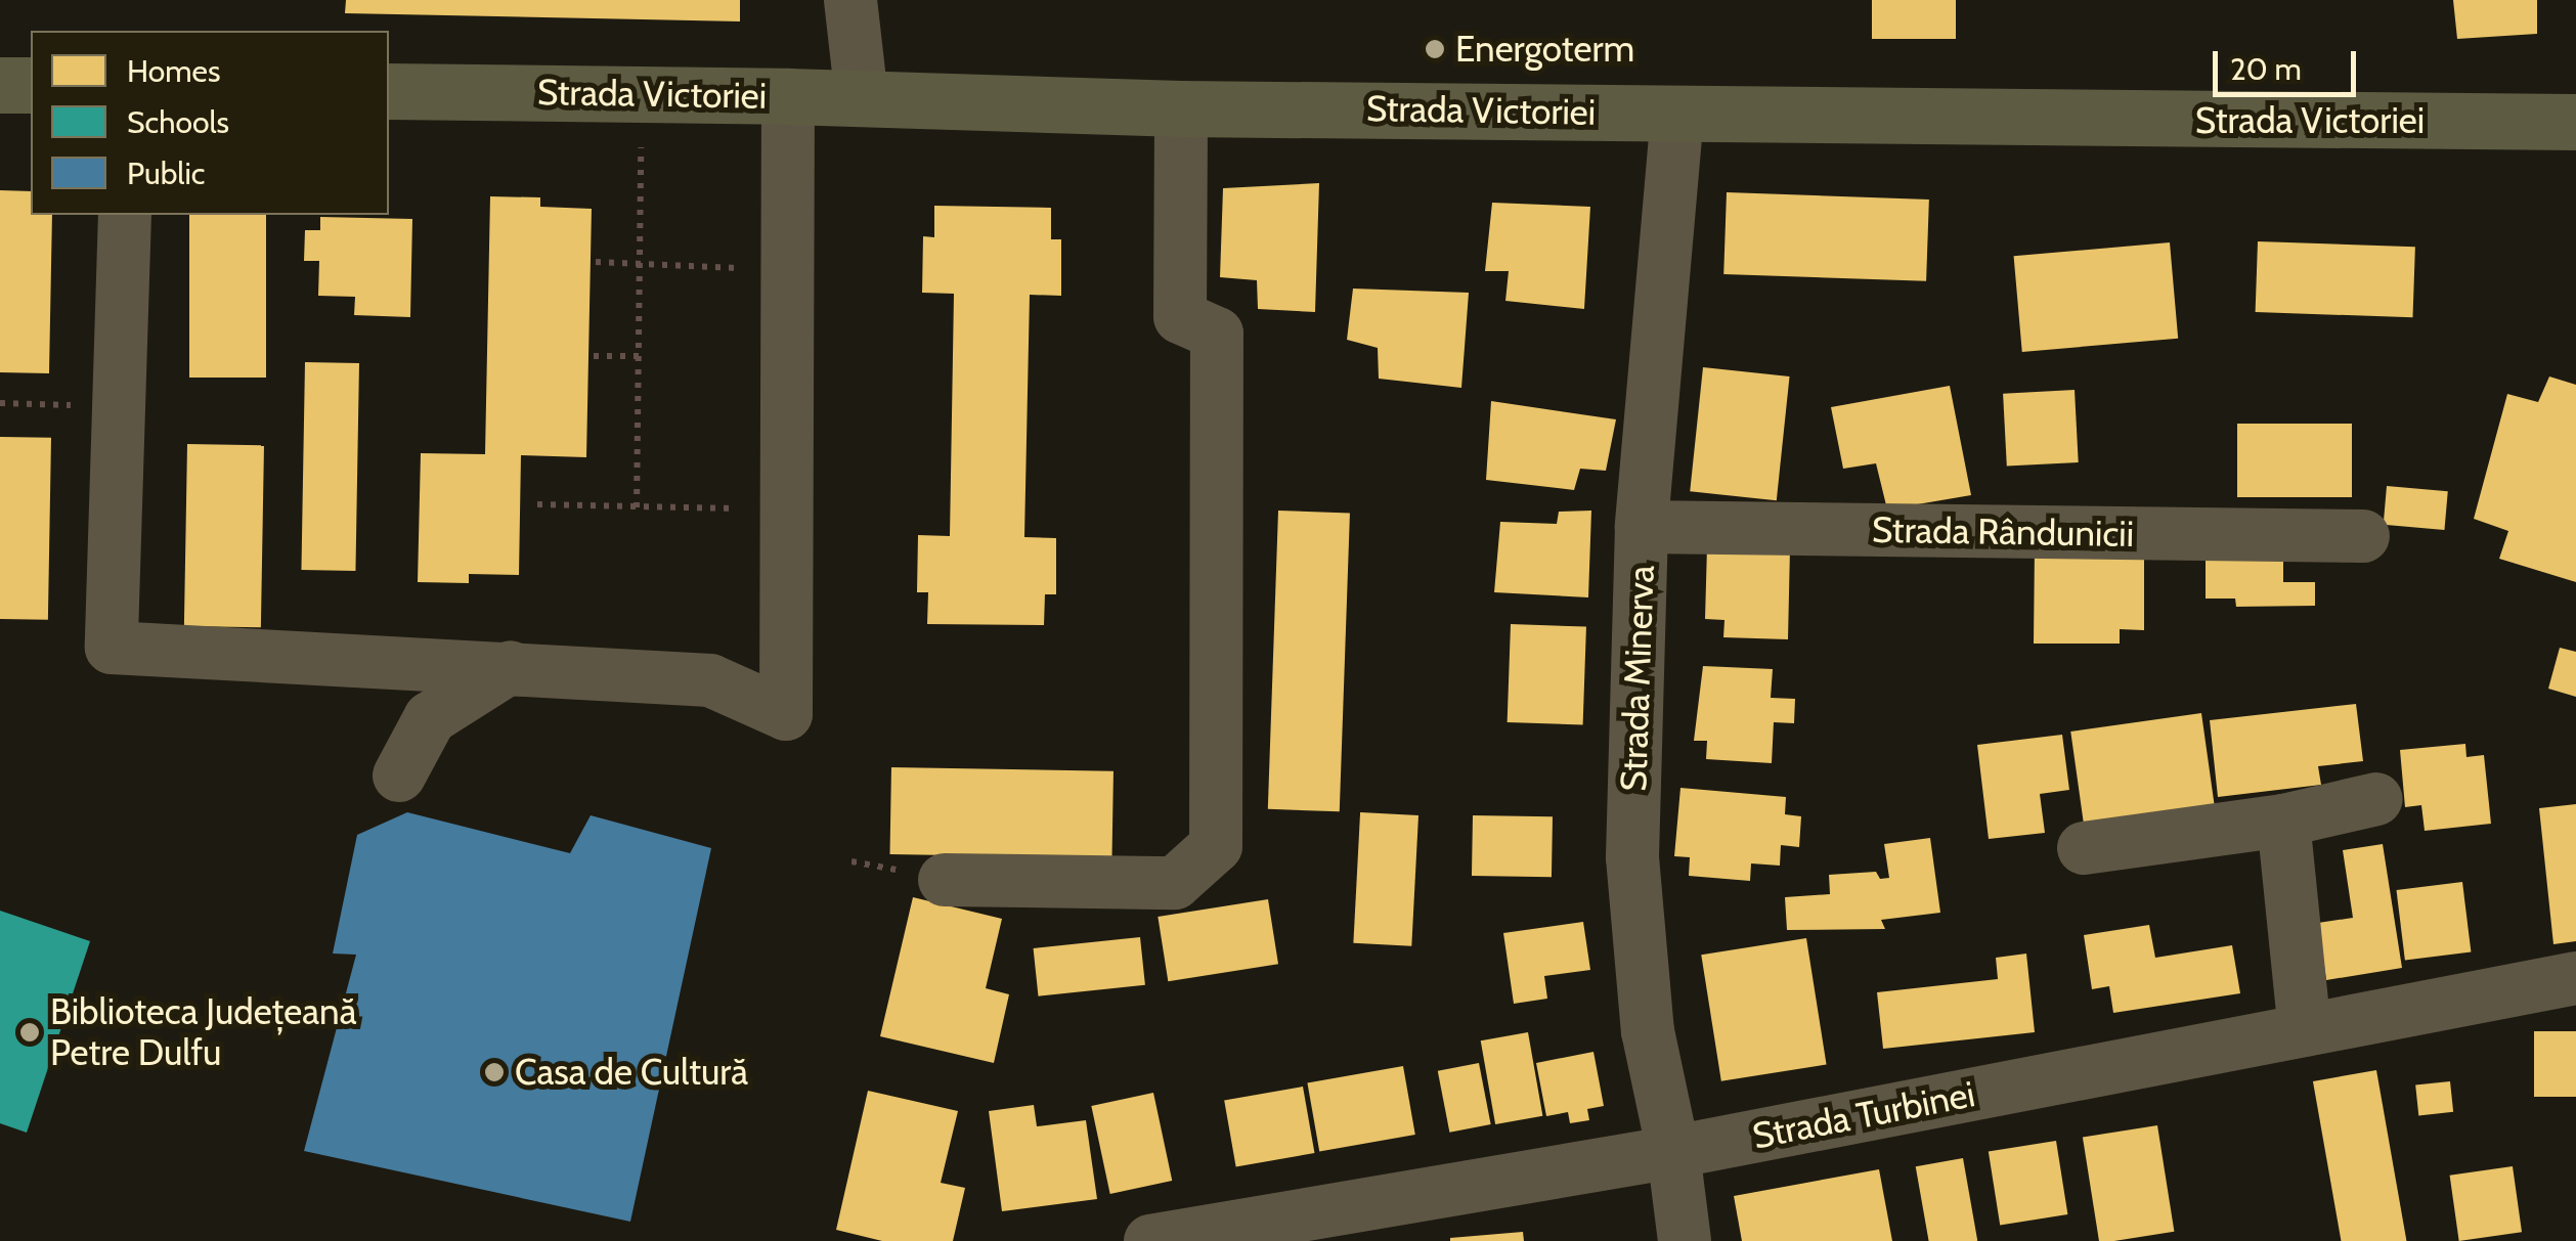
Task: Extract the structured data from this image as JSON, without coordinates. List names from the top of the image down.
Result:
{
  "streets": {
    "main road": ["Strada Victoriei"],
    "street": ["Strada Rândunicii", "Strada Minerva", "Strada Turbinei"]
  },
  "crossings": [
    ["Strada Victoriei", "Strada Minerva"],
    ["Strada Rândunicii", "Strada Minerva"],
    ["Strada Minerva", "Strada Turbinei"]
  ],
  "places": ["Energoterm", "Biblioteca Județeană Petre Dulfu", "Casa de Cultură"],
  "legend": ["Homes", "Schools", "Public"],
  "scale_bar": "20 m"
}
